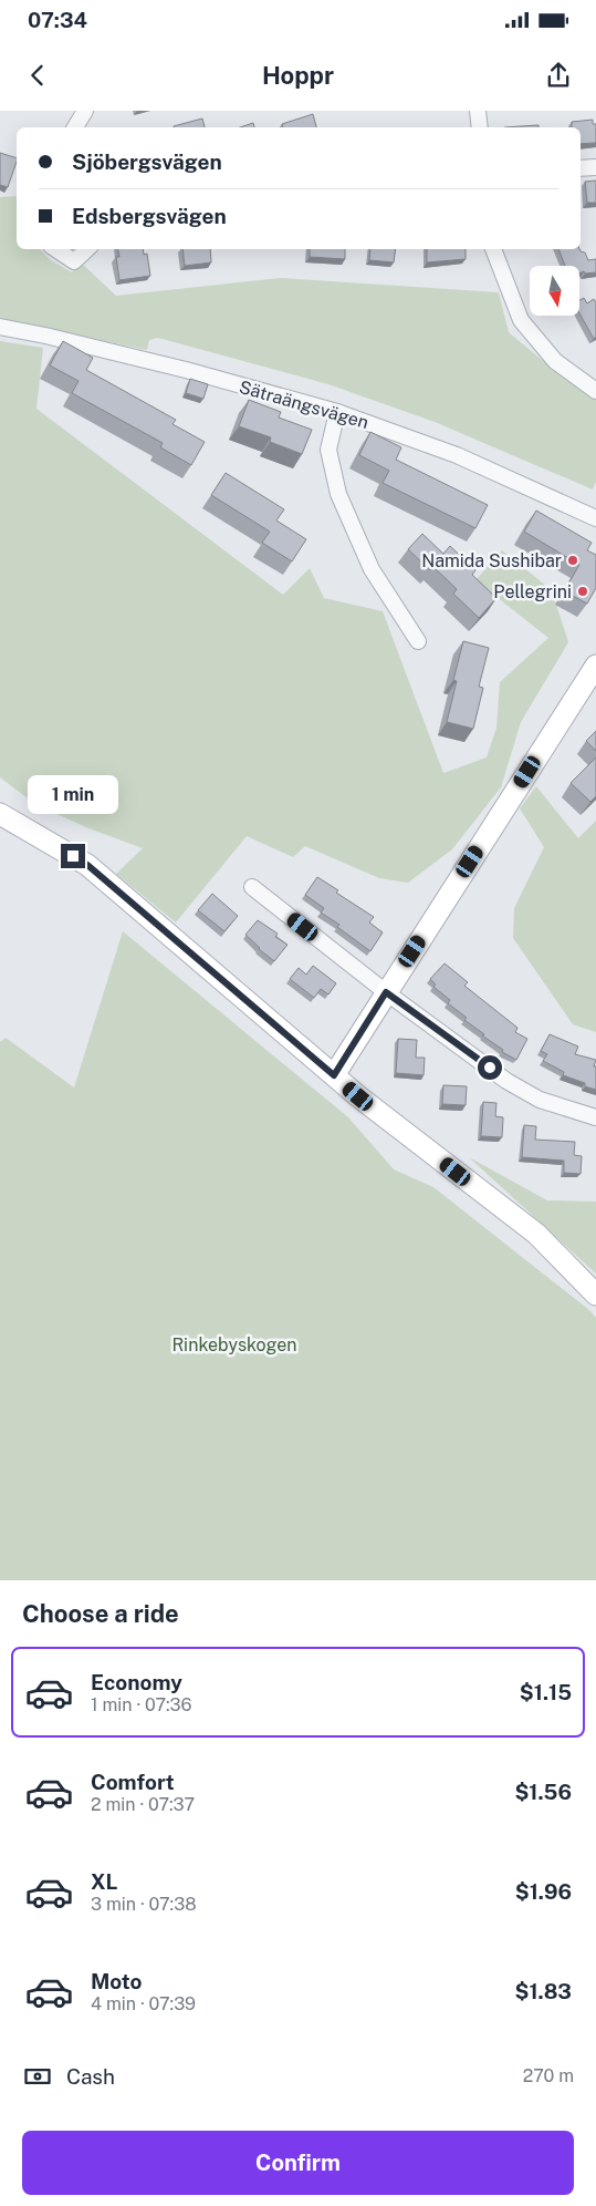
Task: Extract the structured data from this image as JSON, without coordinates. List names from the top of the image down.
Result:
{
  "streets": {
    "street": ["Sätraängsvägen"]
  },
  "parks": ["Rinkebyskogen"],
  "places": ["Namida Sushibar", "Pellegrini"],
  "north": "bottom",
  "page": {
    "status": "07:34",
    "header": "Hoppr",
    "banner": ["Sjöbergsvägen", "Edsbergsvägen"],
    "bubble": "1 min",
    "heading": "Choose a ride",
    "list": [
      {
        "name": "Economy",
        "note": "1 min · 07:36",
        "value": "$1.15"
      },
      {
        "name": "Comfort",
        "note": "2 min · 07:37",
        "value": "$1.56"
      },
      {
        "name": "XL",
        "note": "3 min · 07:38",
        "value": "$1.96"
      },
      {
        "name": "Moto",
        "note": "4 min · 07:39",
        "value": "$1.83"
      }
    ],
    "pay": ["Cash", "270 m"],
    "buttons": "Confirm"
  }
}
